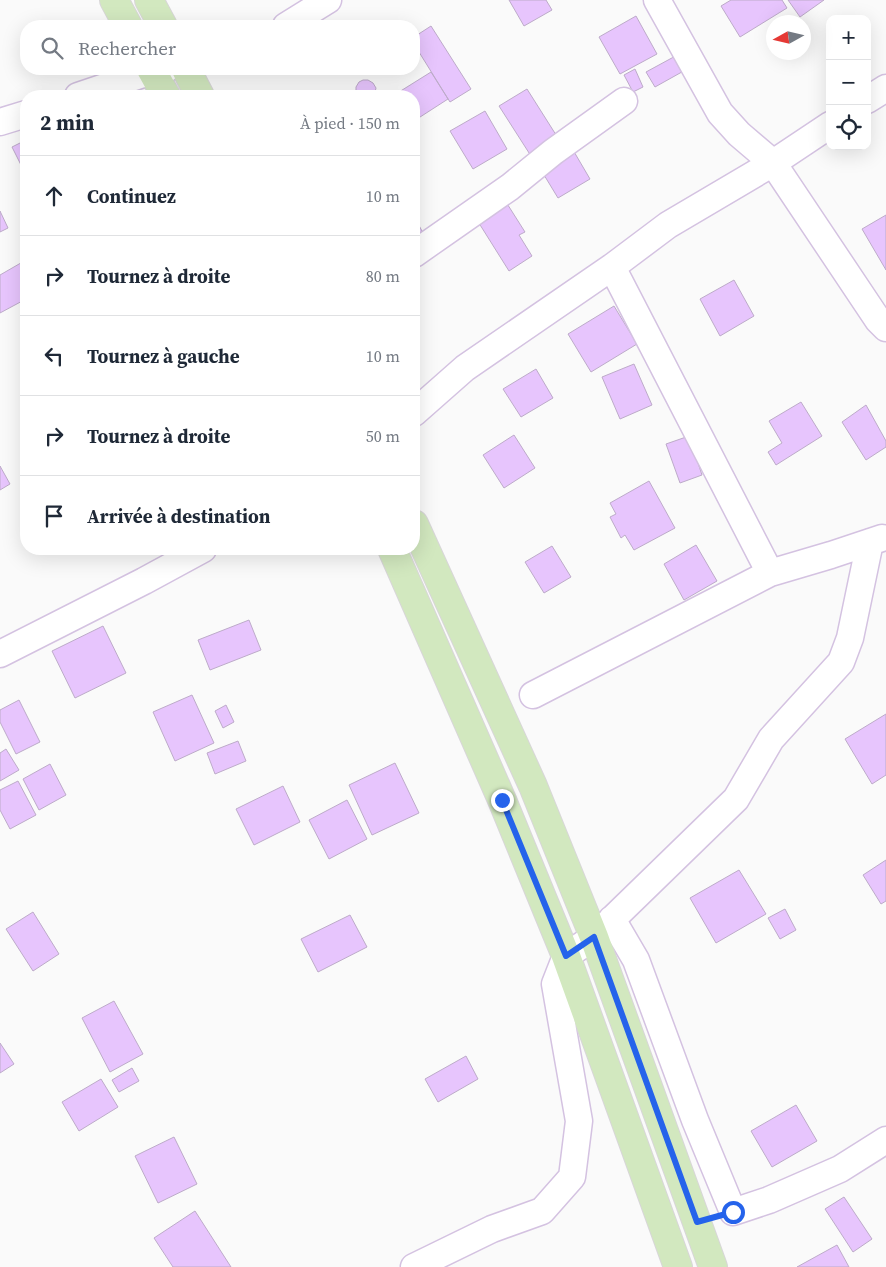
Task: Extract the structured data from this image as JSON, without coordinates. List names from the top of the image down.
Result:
{
  "north": "left",
  "page": {
    "map_buttons": ["+", "−"],
    "search": "Rechercher",
    "heading": ["2 min", "À pied · 150 m"],
    "list": [
      ["Continuez", "10 m"],
      ["Tournez à droite", "80 m"],
      ["Tournez à gauche", "10 m"],
      ["Tournez à droite", "50 m"],
      "Arrivée à destination"
    ]
  }
}
